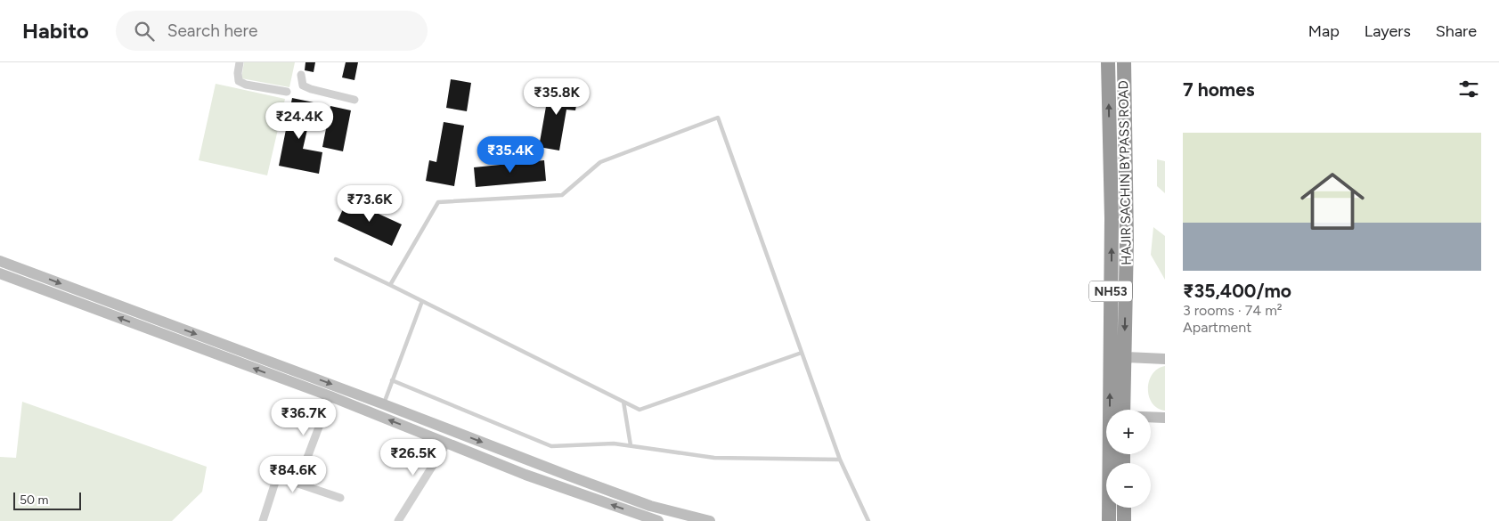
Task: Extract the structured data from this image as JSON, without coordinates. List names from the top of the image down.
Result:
{
  "streets": {
    "highway": ["HAJIR SACHIN BYPASS ROAD", "NH53"]
  },
  "scale_bar": "50 m",
  "page": {
    "header": "Habito",
    "search": "Search here",
    "nav": ["Map", "Layers", "Share"],
    "heading": "7 homes",
    "price": [
      "₹35.8K",
      "₹24.4K",
      "₹35.4K",
      "₹73.6K",
      "₹36.7K",
      "₹26.5K",
      "₹84.6K"
    ],
    "list": [
      {
        "name": "₹35,400/mo",
        "note": "3 rooms · 74 m² · Apartment"
      }
    ],
    "map_buttons": ["+", "−"],
    "scale": "50 m"
  }
}
